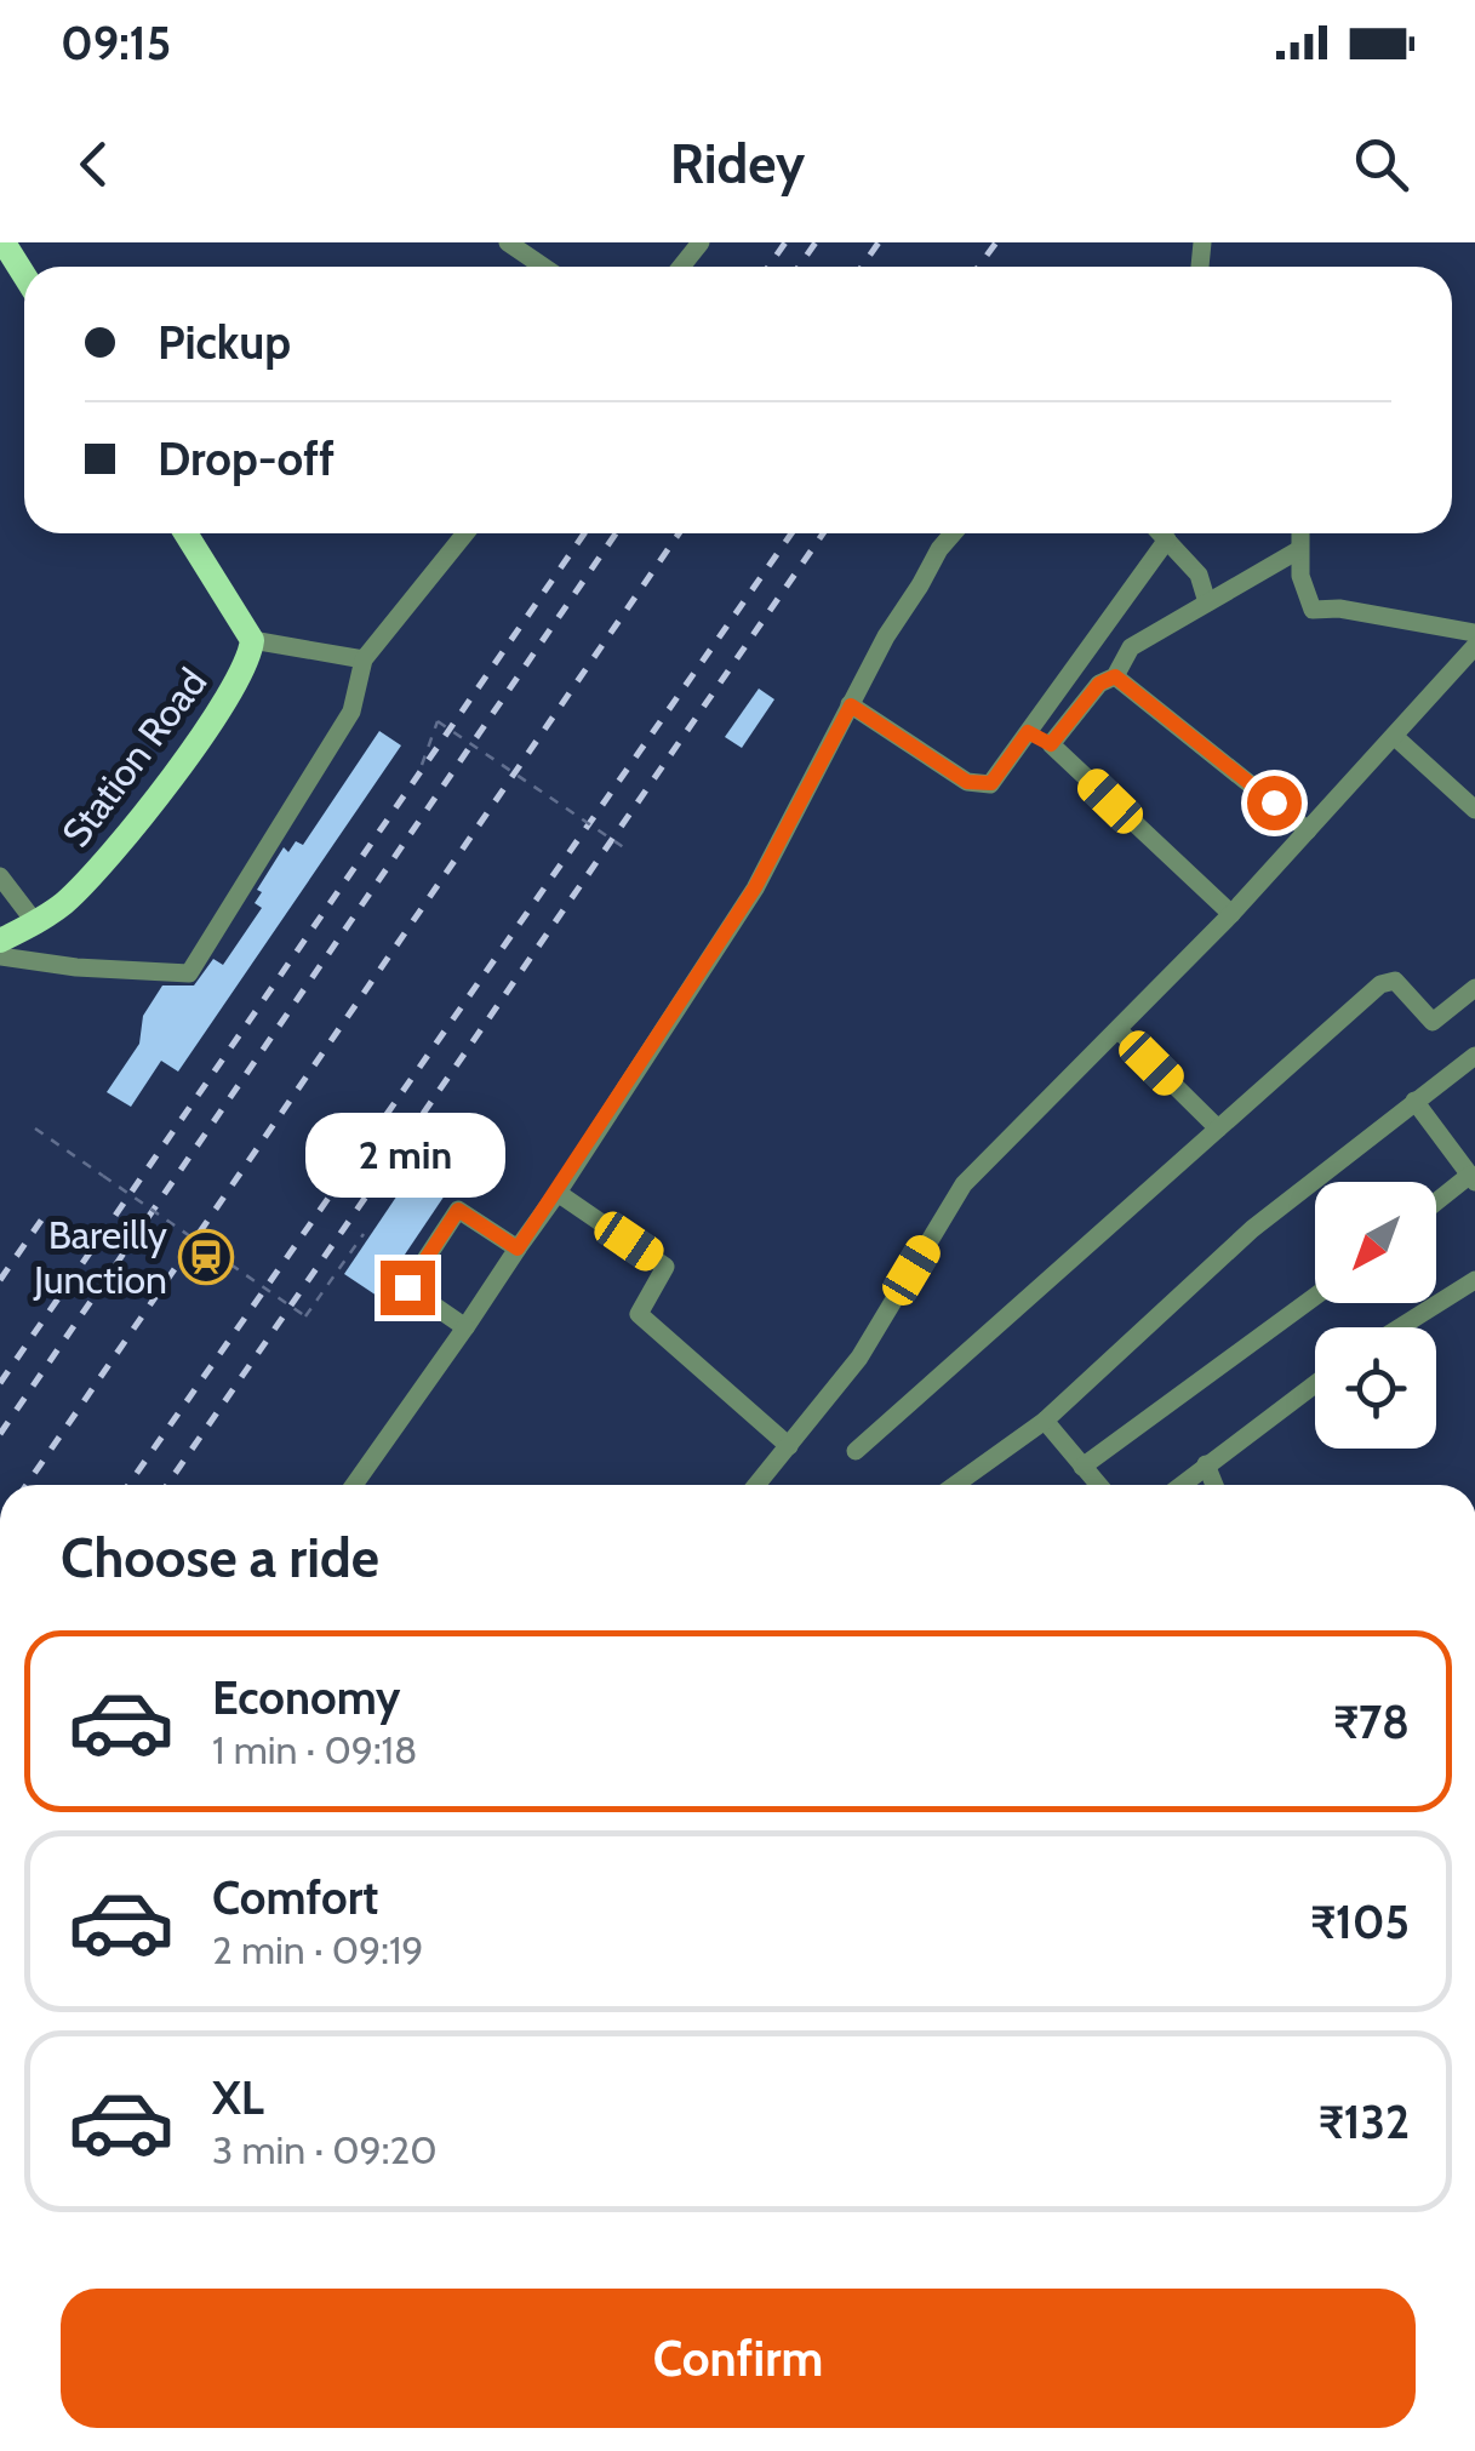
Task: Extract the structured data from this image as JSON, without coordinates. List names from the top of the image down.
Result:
{
  "streets": {
    "main road": ["Station Road"]
  },
  "places": {
    "station": ["Bareilly Junction"]
  },
  "north": "bottom left",
  "page": {
    "status": "09:15",
    "header": "Ridey",
    "banner": ["Pickup", "Drop-off"],
    "bubble": "2 min",
    "heading": "Choose a ride",
    "list": [
      {
        "name": "Economy",
        "note": "1 min · 09:18",
        "value": "₹78"
      },
      {
        "name": "Comfort",
        "note": "2 min · 09:19",
        "value": "₹105"
      },
      {
        "name": "XL",
        "note": "3 min · 09:20",
        "value": "₹132"
      }
    ],
    "buttons": "Confirm"
  }
}
